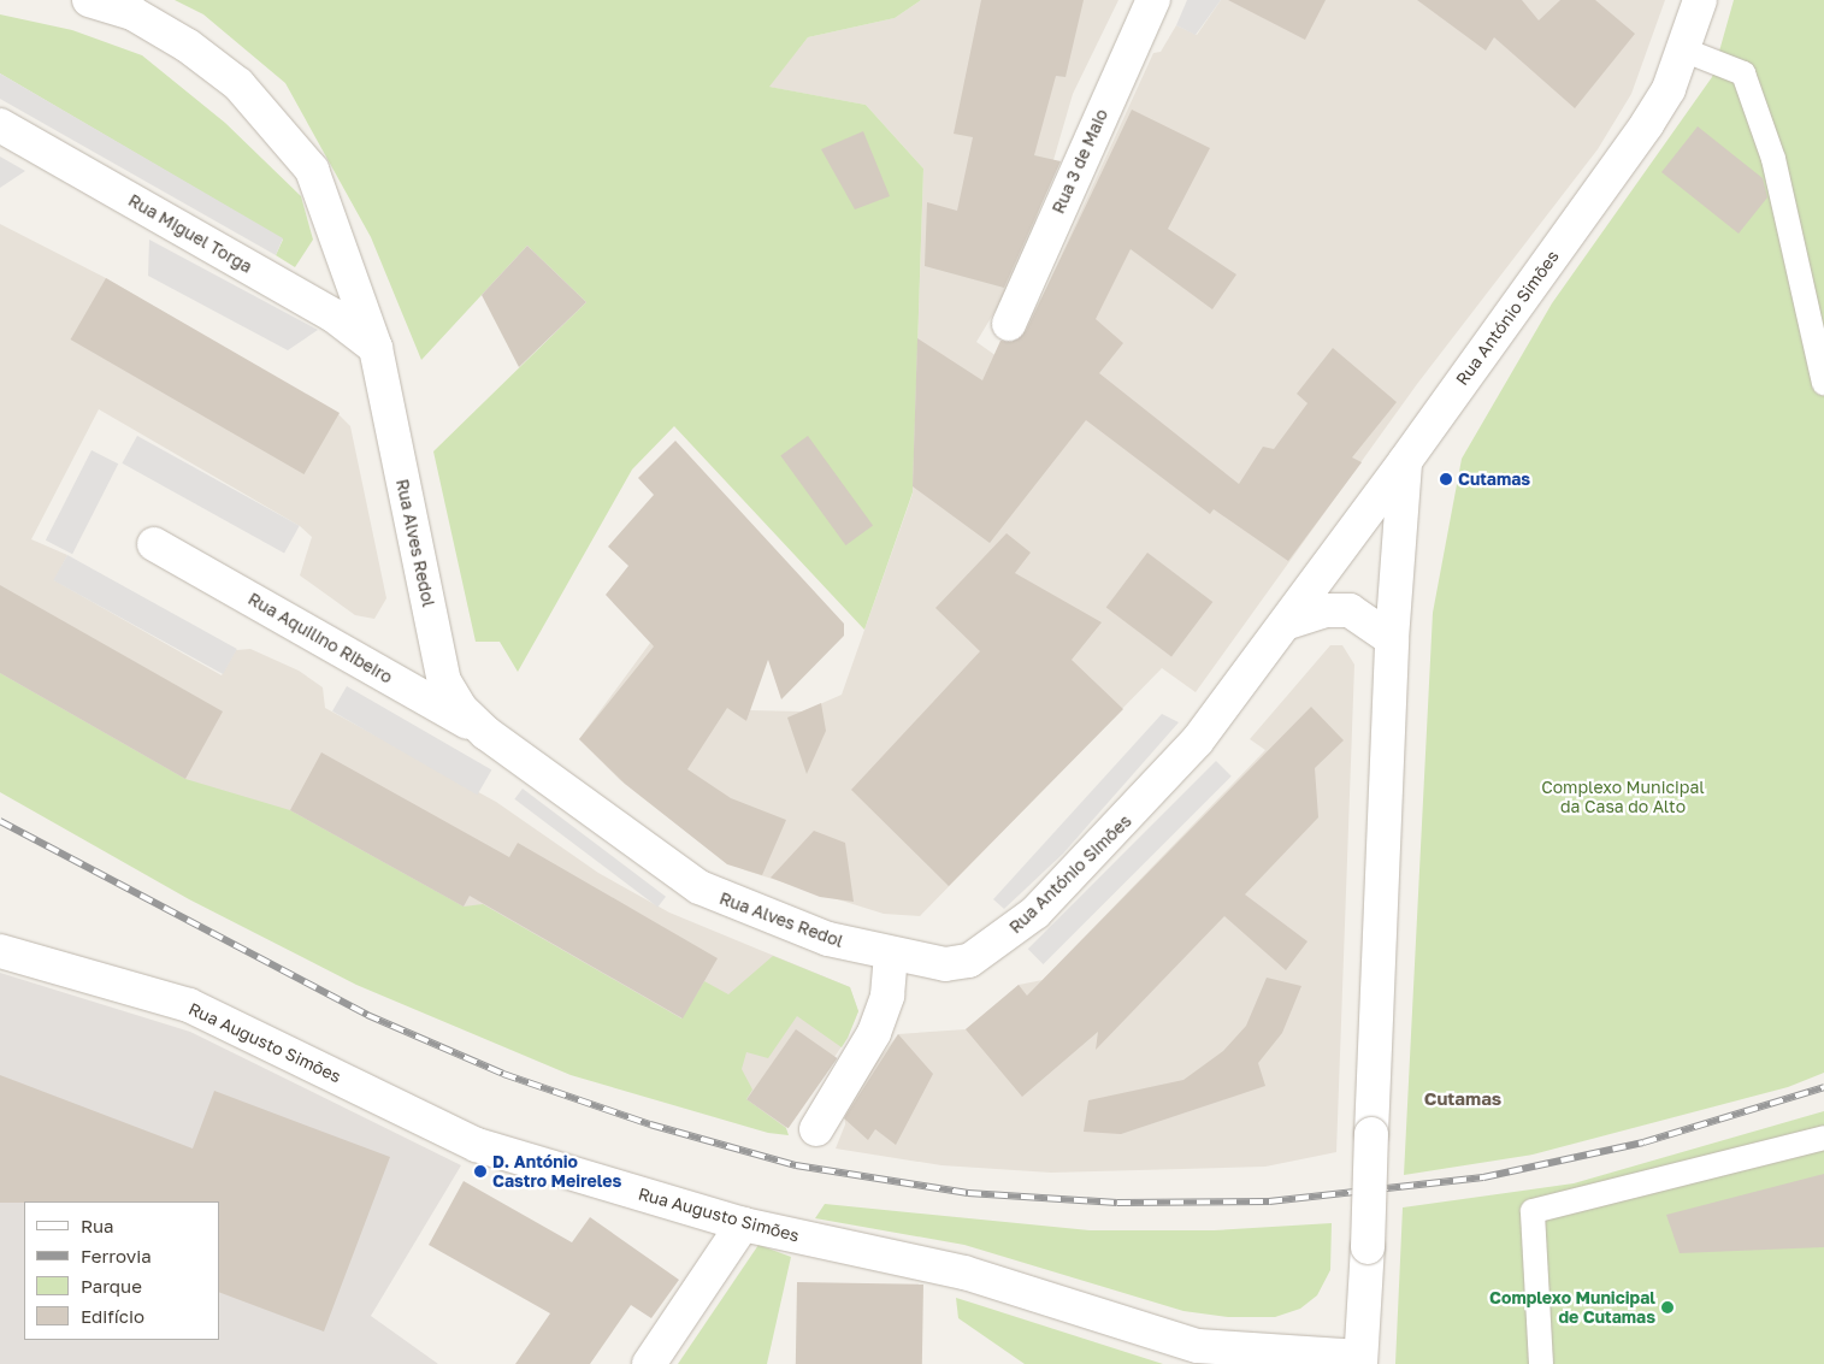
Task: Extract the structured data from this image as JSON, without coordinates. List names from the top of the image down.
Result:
{
  "streets": {
    "street": [
      "Rua 3 de Maio",
      "Rua Miguel Torga",
      "Rua António Simões",
      "Rua Alves Redol",
      "Rua Aquilino Ribeiro",
      "Rua Augusto Simões"
    ]
  },
  "crossings": [
    ["Rua Miguel Torga", "Rua Alves Redol"],
    ["Rua António Simões", "Rua Alves Redol"],
    ["Rua Alves Redol", "Rua Aquilino Ribeiro"]
  ],
  "districts": ["Cutamas"],
  "parks": ["Complexo Municipal da Casa do Alto"],
  "places": ["Cutamas", "D. António Castro Meireles", "Complexo Municipal de Cutamas"],
  "legend": [
    "Rua",
    "Ferrovia",
    "Parque",
    "Edifício"
  ]
}
